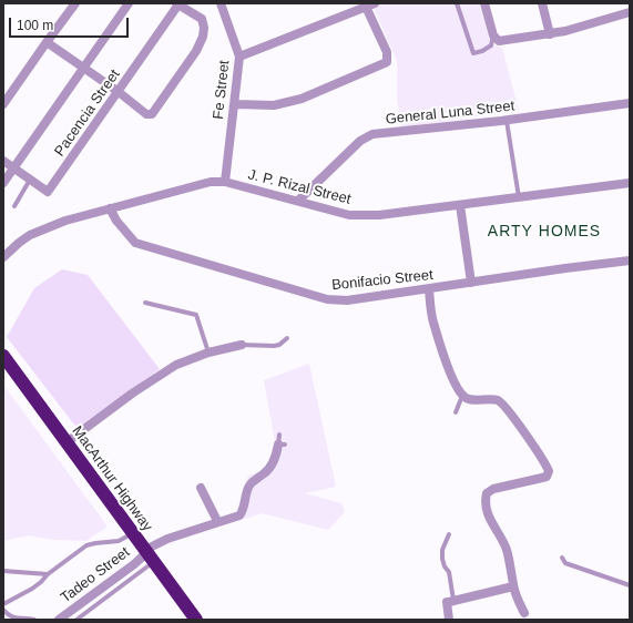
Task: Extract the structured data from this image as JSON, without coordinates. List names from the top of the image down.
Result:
{
  "streets": {
    "highway": ["MacArthur Highway"],
    "street": [
      "Fe Street",
      "Pacencia Street",
      "General Luna Street",
      "J. P. Rizal Street",
      "Bonifacio Street",
      "Tadeo Street"
    ]
  },
  "crossings": [
    ["Fe Street", "J. P. Rizal Street"],
    ["General Luna Street", "J. P. Rizal Street"],
    ["J. P. Rizal Street", "Bonifacio Street"],
    ["MacArthur Highway", "Tadeo Street"]
  ],
  "districts": ["ARTY HOMES"],
  "scale_bar": "100 m"
}
